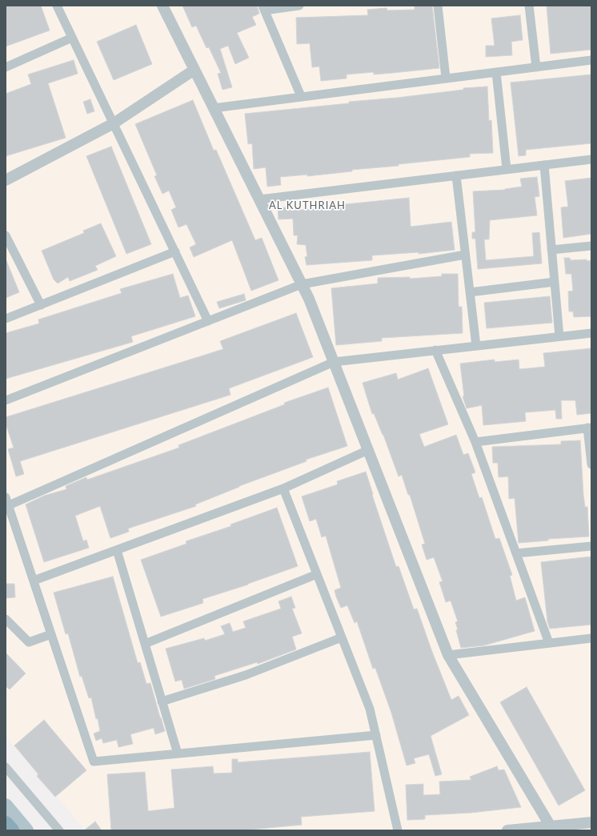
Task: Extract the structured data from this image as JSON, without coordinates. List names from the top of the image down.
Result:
{
  "districts": ["AL KUTHRIAH"]
}
